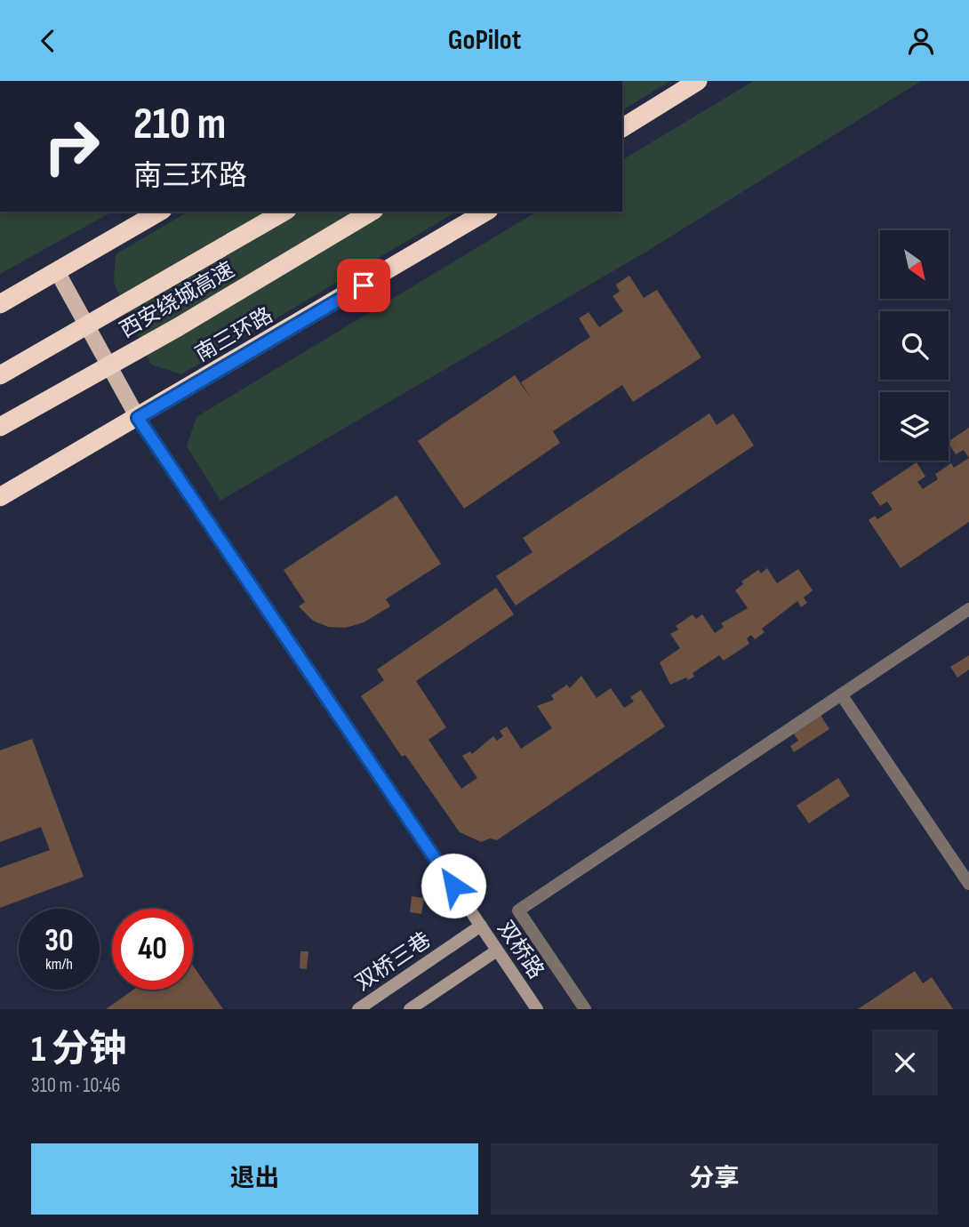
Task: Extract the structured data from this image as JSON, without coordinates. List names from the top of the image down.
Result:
{
  "streets": {
    "highway": ["西安绕城高速", "南三环路"],
    "street": ["双桥路", "双桥三巷"]
  },
  "crossings": [
    ["南三环路", "双桥路"],
    ["双桥路", "双桥三巷"]
  ],
  "north": "bottom right",
  "page": {
    "header": "GoPilot",
    "turn": ["210 m", "南三环路"],
    "speed": "30 km/h",
    "limit": "40",
    "heading": ["1 分钟", "310 m · 10:46"],
    "buttons": ["退出", "分享"]
  }
}
